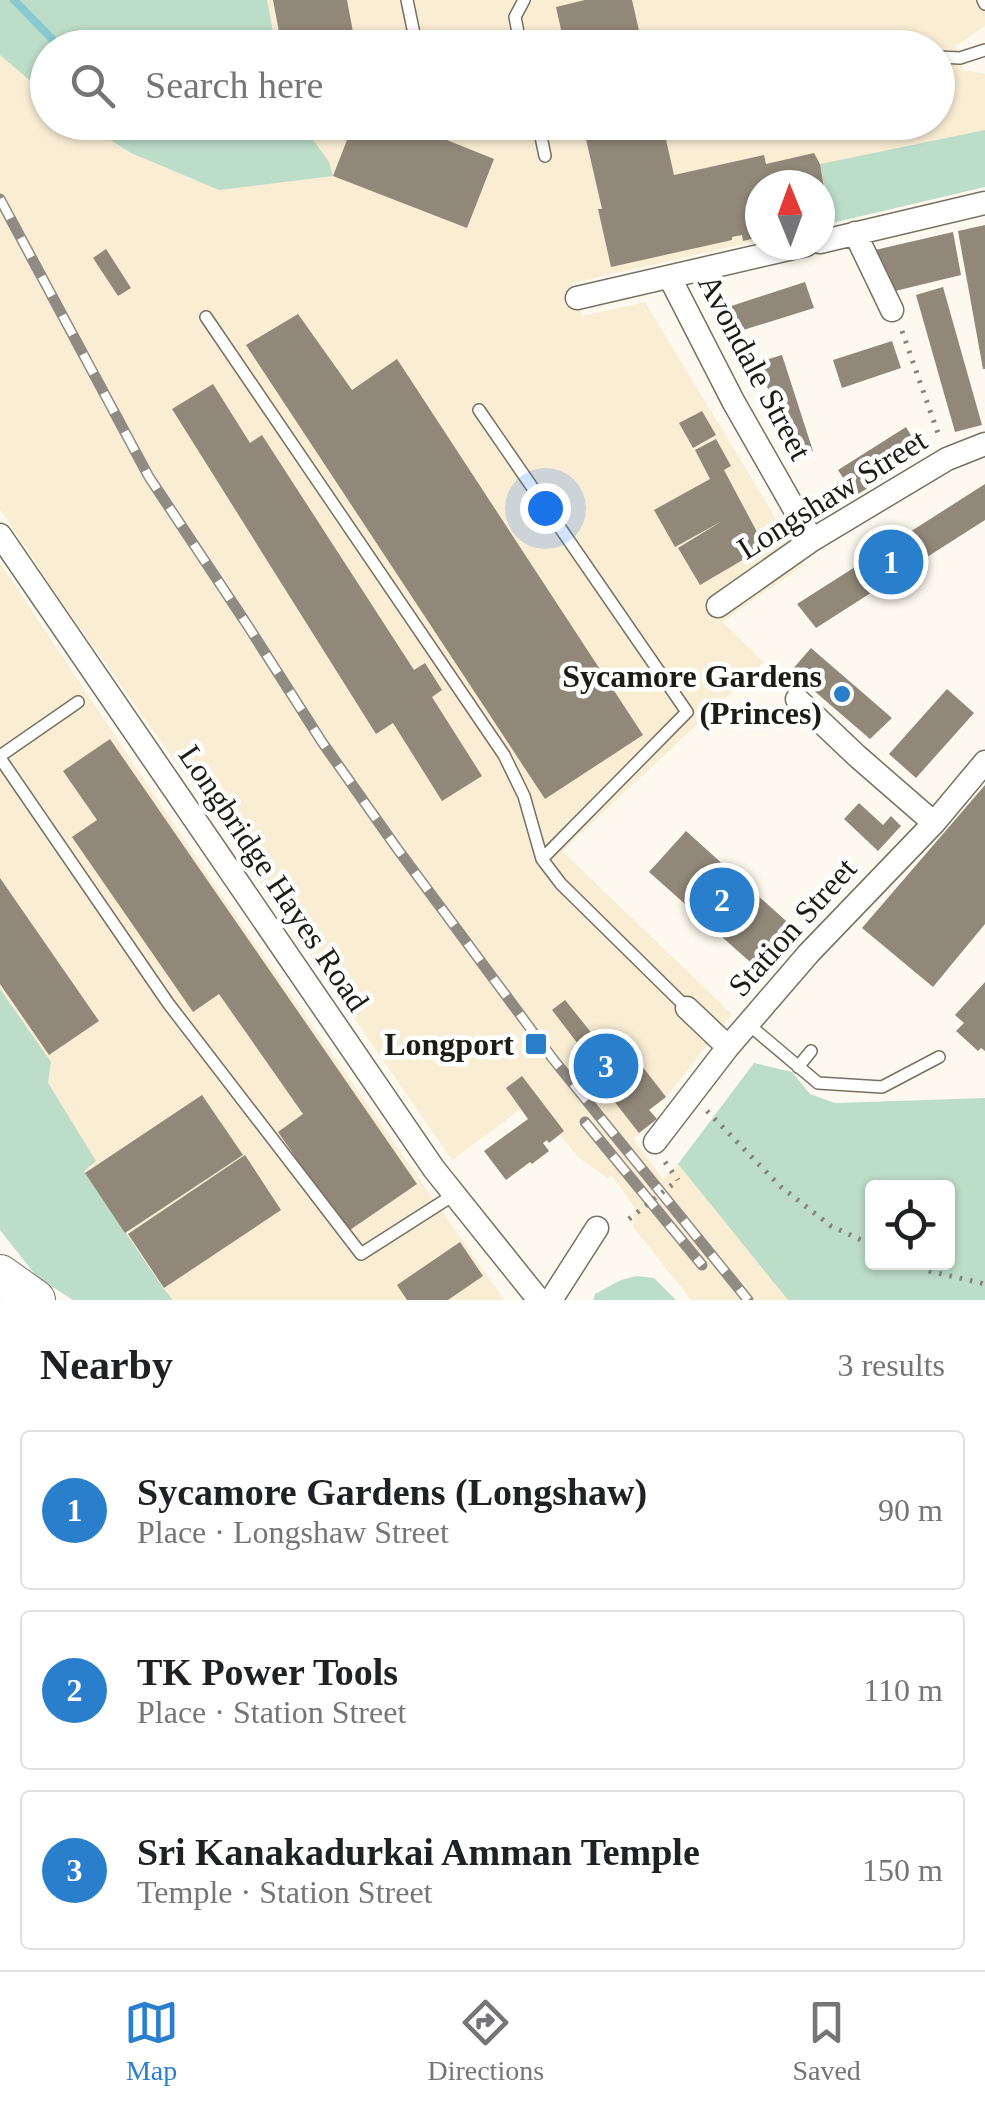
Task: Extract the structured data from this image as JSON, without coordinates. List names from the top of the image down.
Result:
{
  "streets": {
    "street": [
      "Avondale Street",
      "Longshaw Street",
      "Longbridge Hayes Road",
      "Station Street"
    ]
  },
  "crossings": [
    ["Avondale Street", "Longshaw Street"]
  ],
  "places": {
    "other": ["Sycamore Gardens (Princes)"],
    "transit": ["Longport"]
  },
  "north": "top",
  "page": {
    "search": "Search here",
    "pins": ["1", "2", "3"],
    "heading": ["Nearby", "3 results"],
    "list": [
      {
        "mark": "1",
        "name": "Sycamore Gardens (Longshaw)",
        "note": "Place · Longshaw Street",
        "value": "90 m"
      },
      {
        "mark": "2",
        "name": "TK Power Tools",
        "note": "Place · Station Street",
        "value": "110 m"
      },
      {
        "mark": "3",
        "name": "Sri Kanakadurkai Amman Temple",
        "note": "Temple · Station Street",
        "value": "150 m"
      }
    ],
    "nav": ["Map", "Directions", "Saved"]
  }
}
